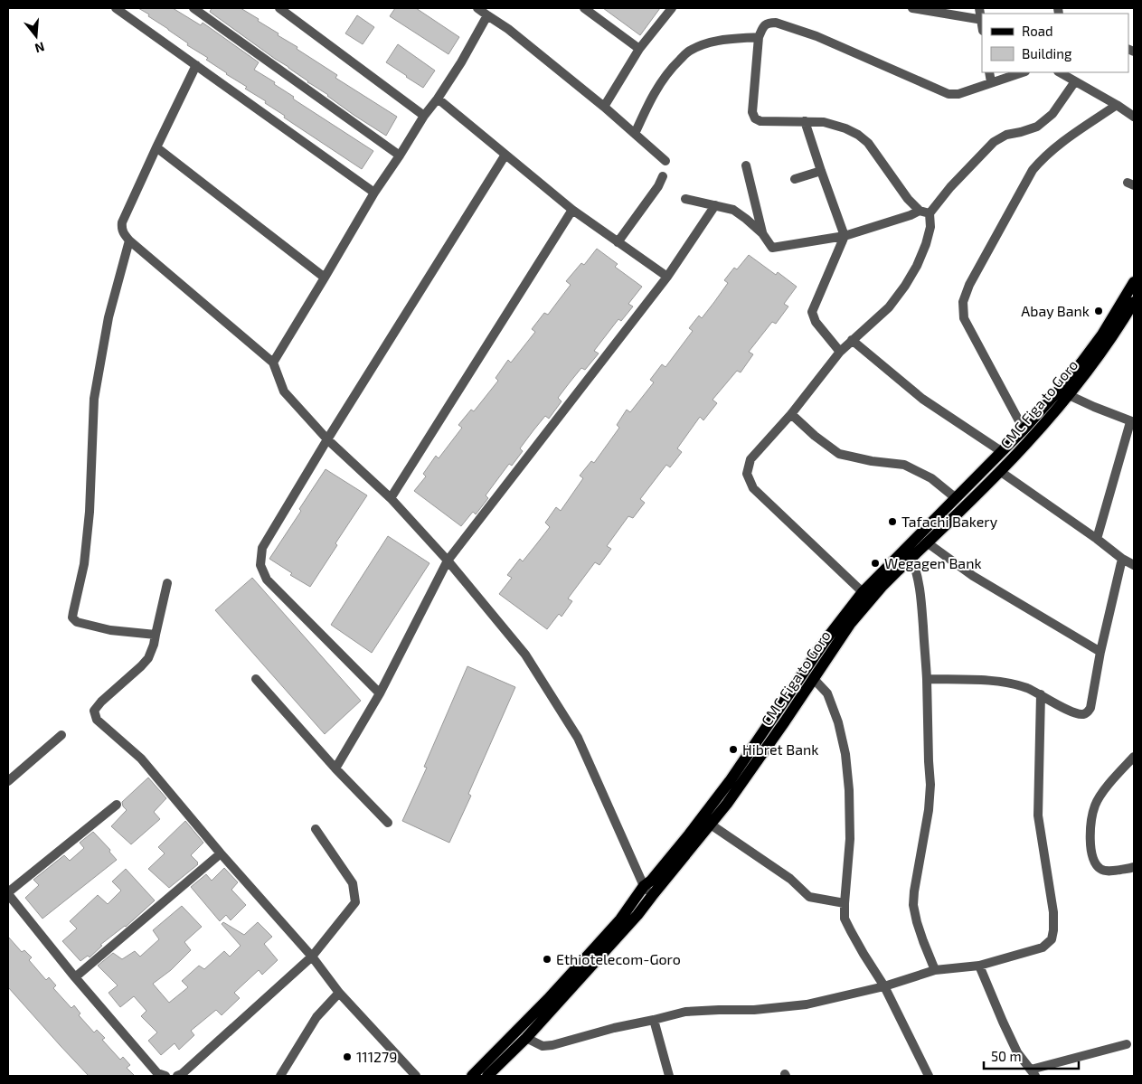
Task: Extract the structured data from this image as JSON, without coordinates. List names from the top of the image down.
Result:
{
  "streets": {
    "main road": ["CMC Figa to Goro"]
  },
  "places": [
    "Abay Bank",
    "Tafachi Bakery",
    "Wegagen Bank",
    "Hibret Bank",
    "Ethiotelecom-Goro",
    "111279"
  ],
  "legend": ["Road", "Building"],
  "scale_bar": "50 m",
  "north": "bottom"
}
